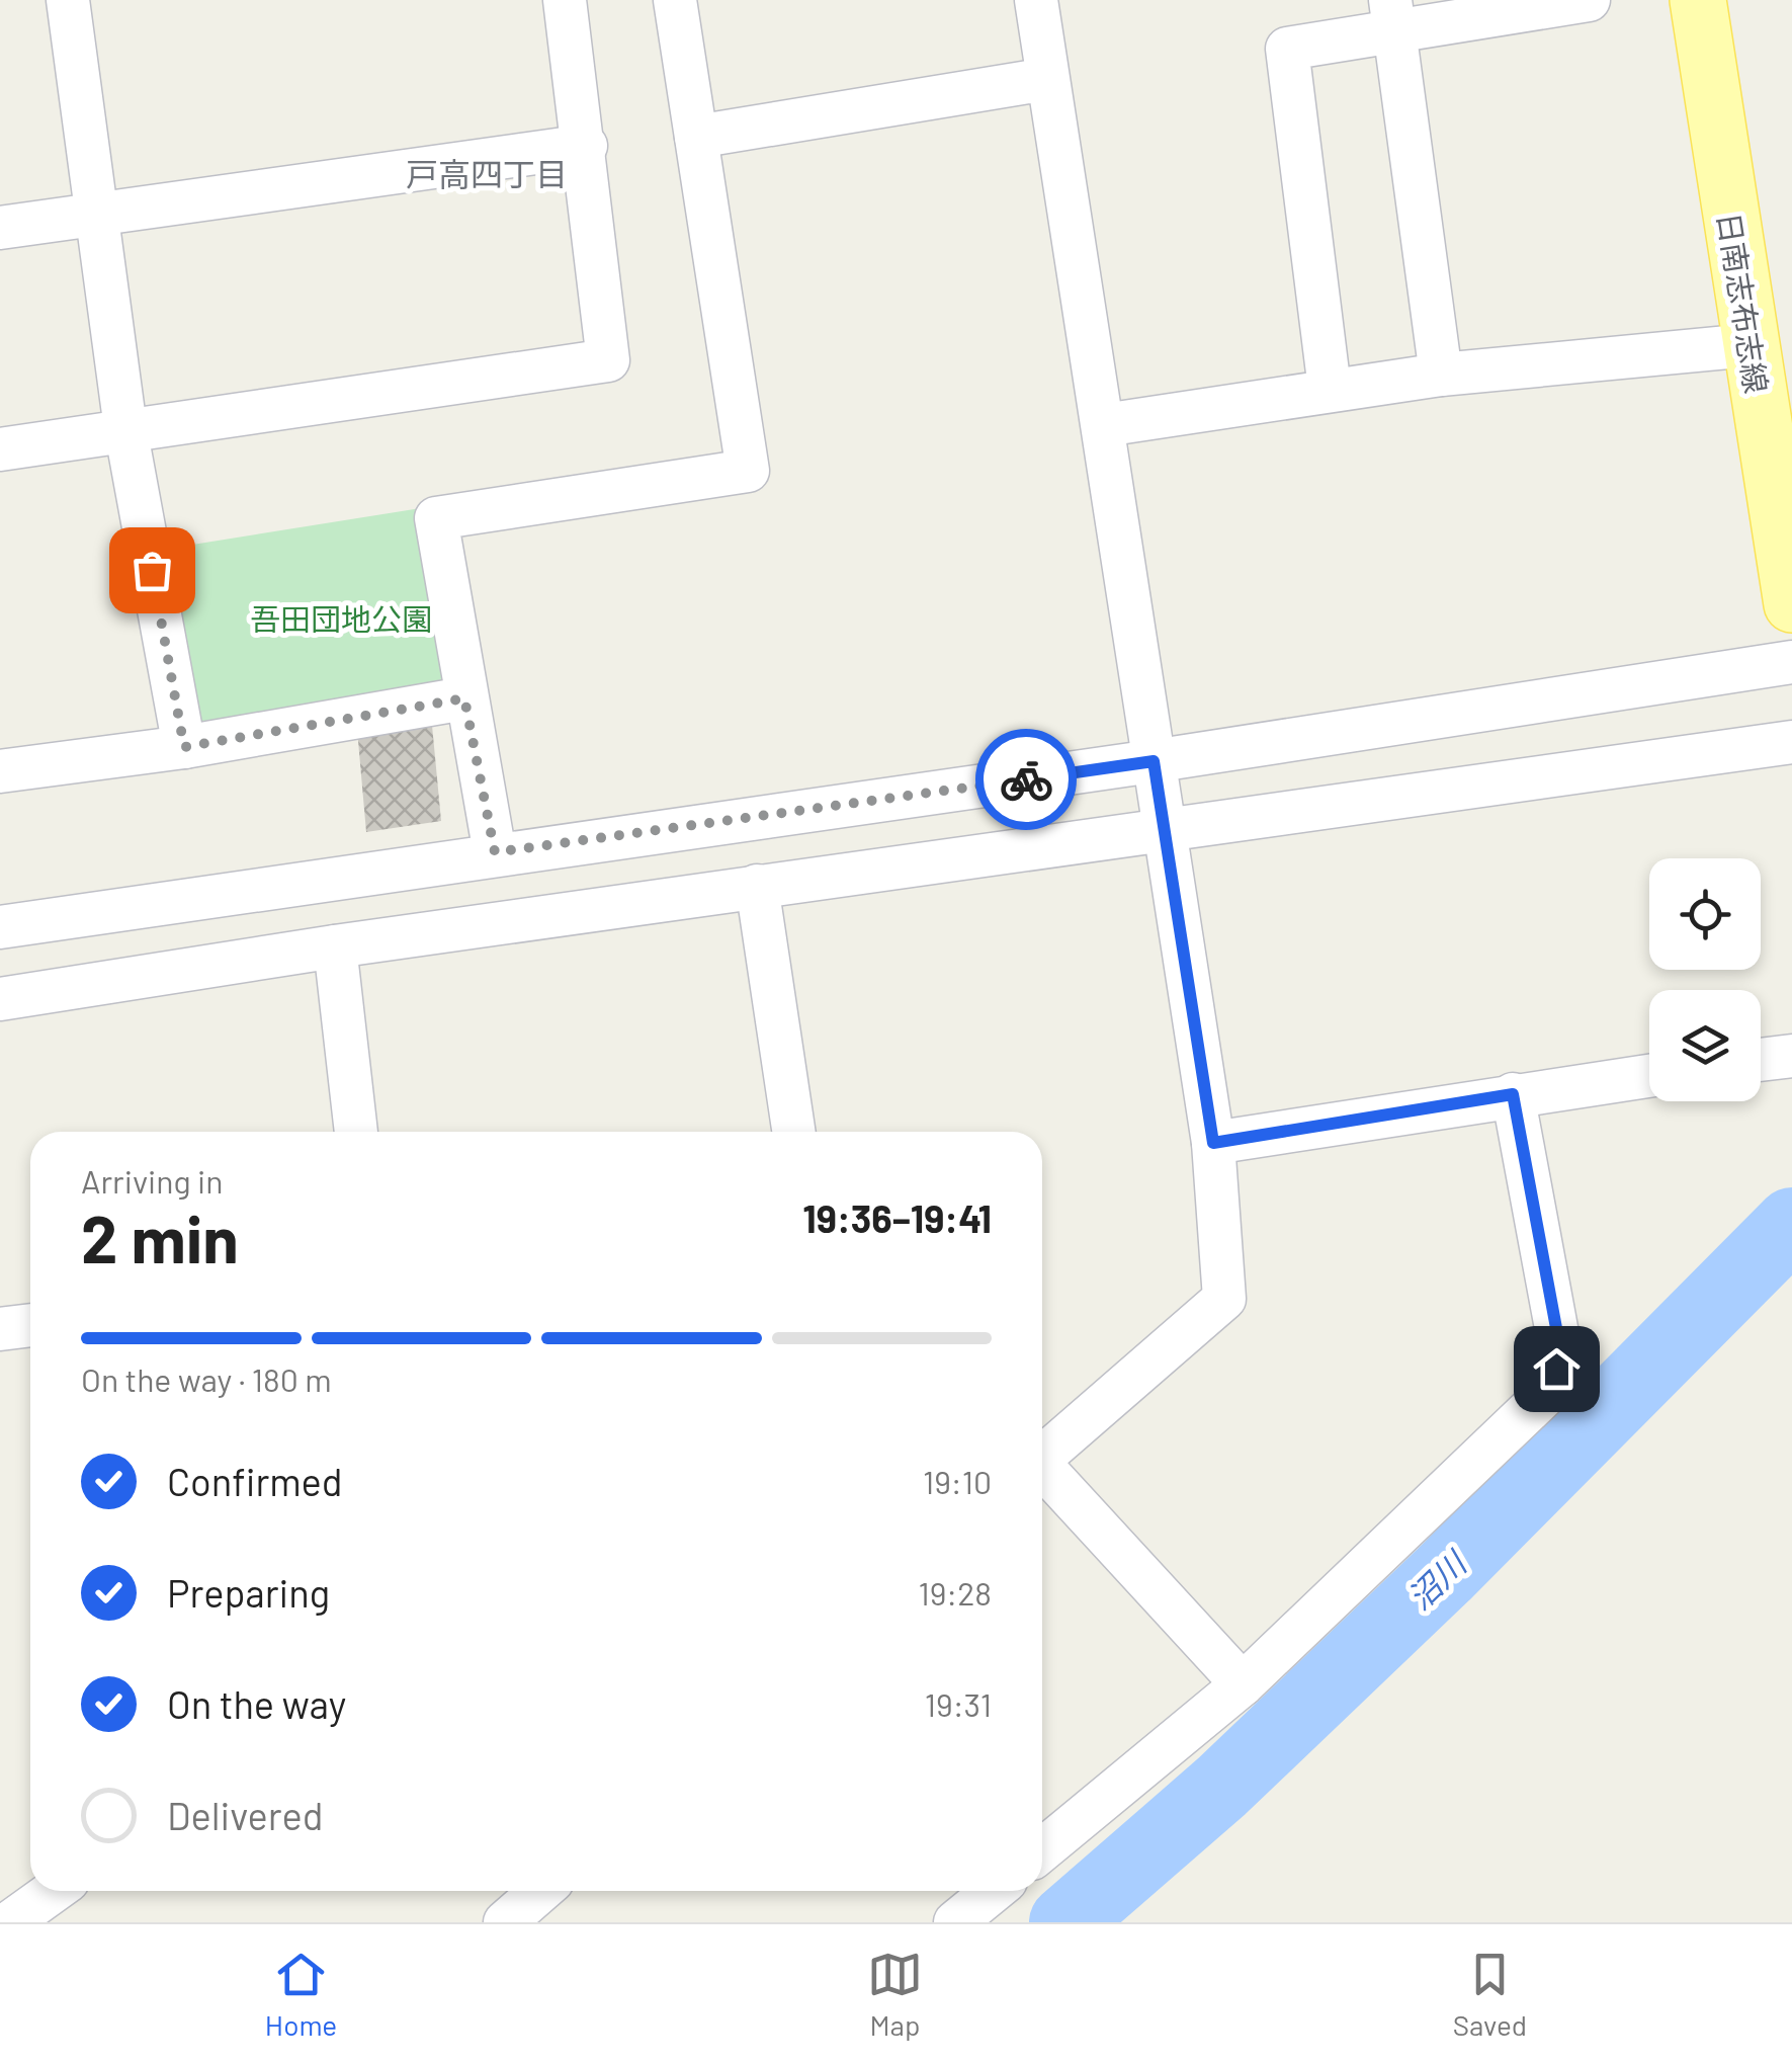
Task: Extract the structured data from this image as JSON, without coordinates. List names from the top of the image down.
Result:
{
  "streets": {
    "main road": ["日南志布志線"]
  },
  "districts": ["戸高四丁目"],
  "water": ["沼川"],
  "parks": ["吾田団地公園"],
  "page": {
    "heading": ["2 min", "Arriving in", "19:36–19:41"],
    "bar": "On the way · 180 m",
    "list": [
      ["Confirmed", "19:10"],
      ["Preparing", "19:28"],
      ["On the way", "19:31"],
      "Delivered"
    ],
    "tabs": ["Home", "Map", "Saved"]
  }
}
